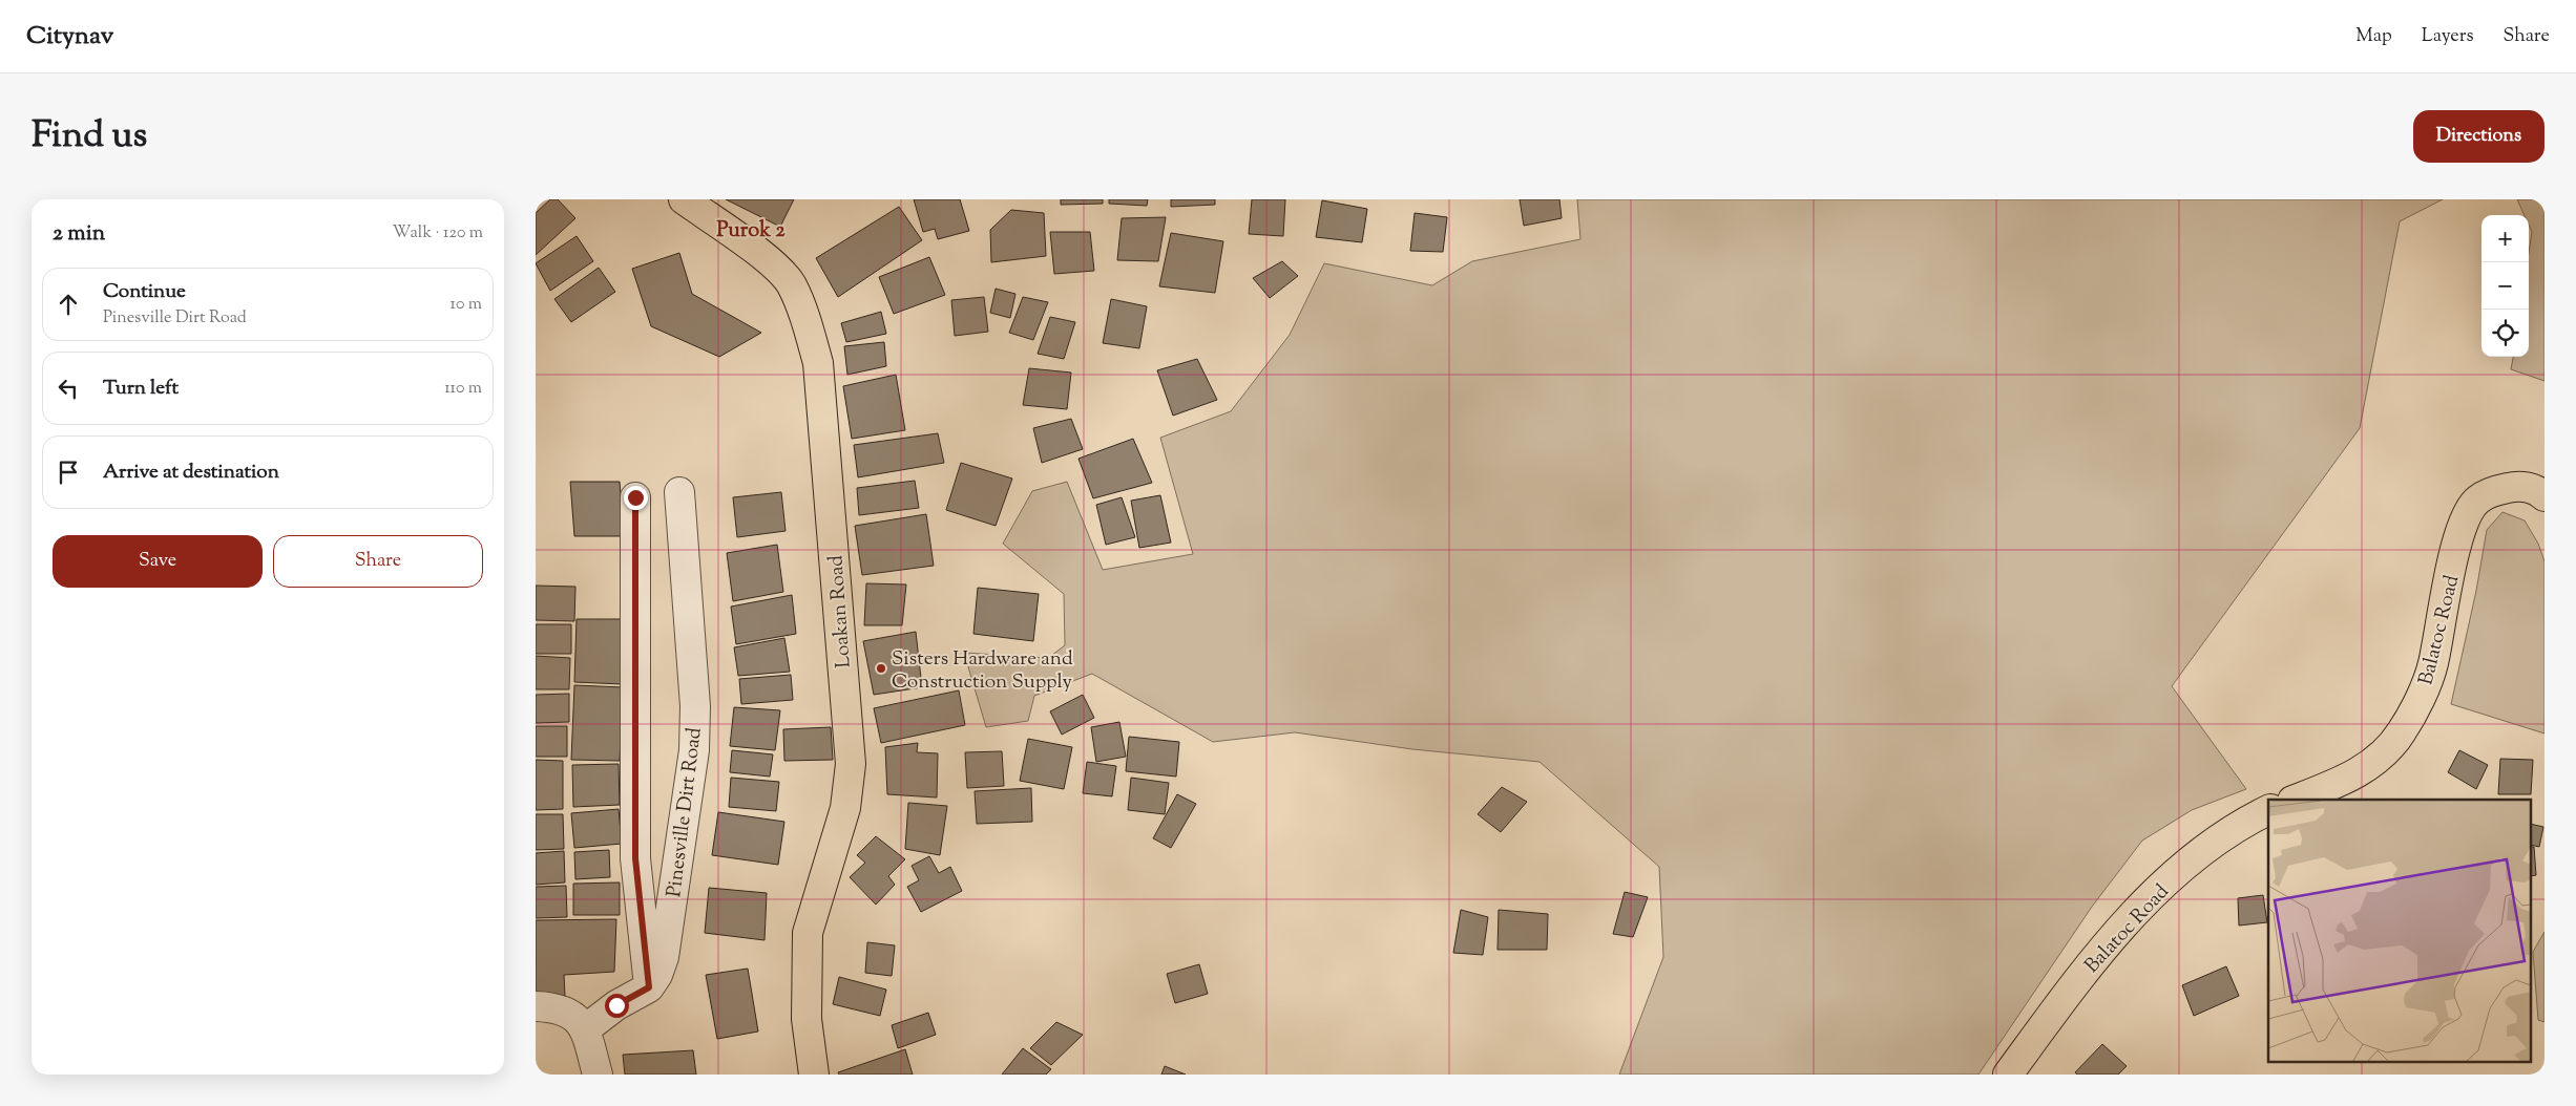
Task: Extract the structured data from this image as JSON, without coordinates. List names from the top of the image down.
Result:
{
  "streets": {
    "main road": ["Loakan Road", "Balatoc Road"],
    "street": ["Pinesville Dirt Road"]
  },
  "districts": ["Purok 2"],
  "places": ["Sisters Hardware and Construction Supply"],
  "page": {
    "header": "Citynav",
    "nav": ["Map", "Layers", "Share"],
    "title": "Find us",
    "buttons": [
      "Directions",
      ["Save", "Share"]
    ],
    "heading": ["2 min", "Walk · 120 m"],
    "map_buttons": ["+", "−"],
    "list": [
      ["Continue", "Pinesville Dirt Road", "10 m"],
      ["Turn left", "110 m"],
      "Arrive at destination"
    ]
  }
}
